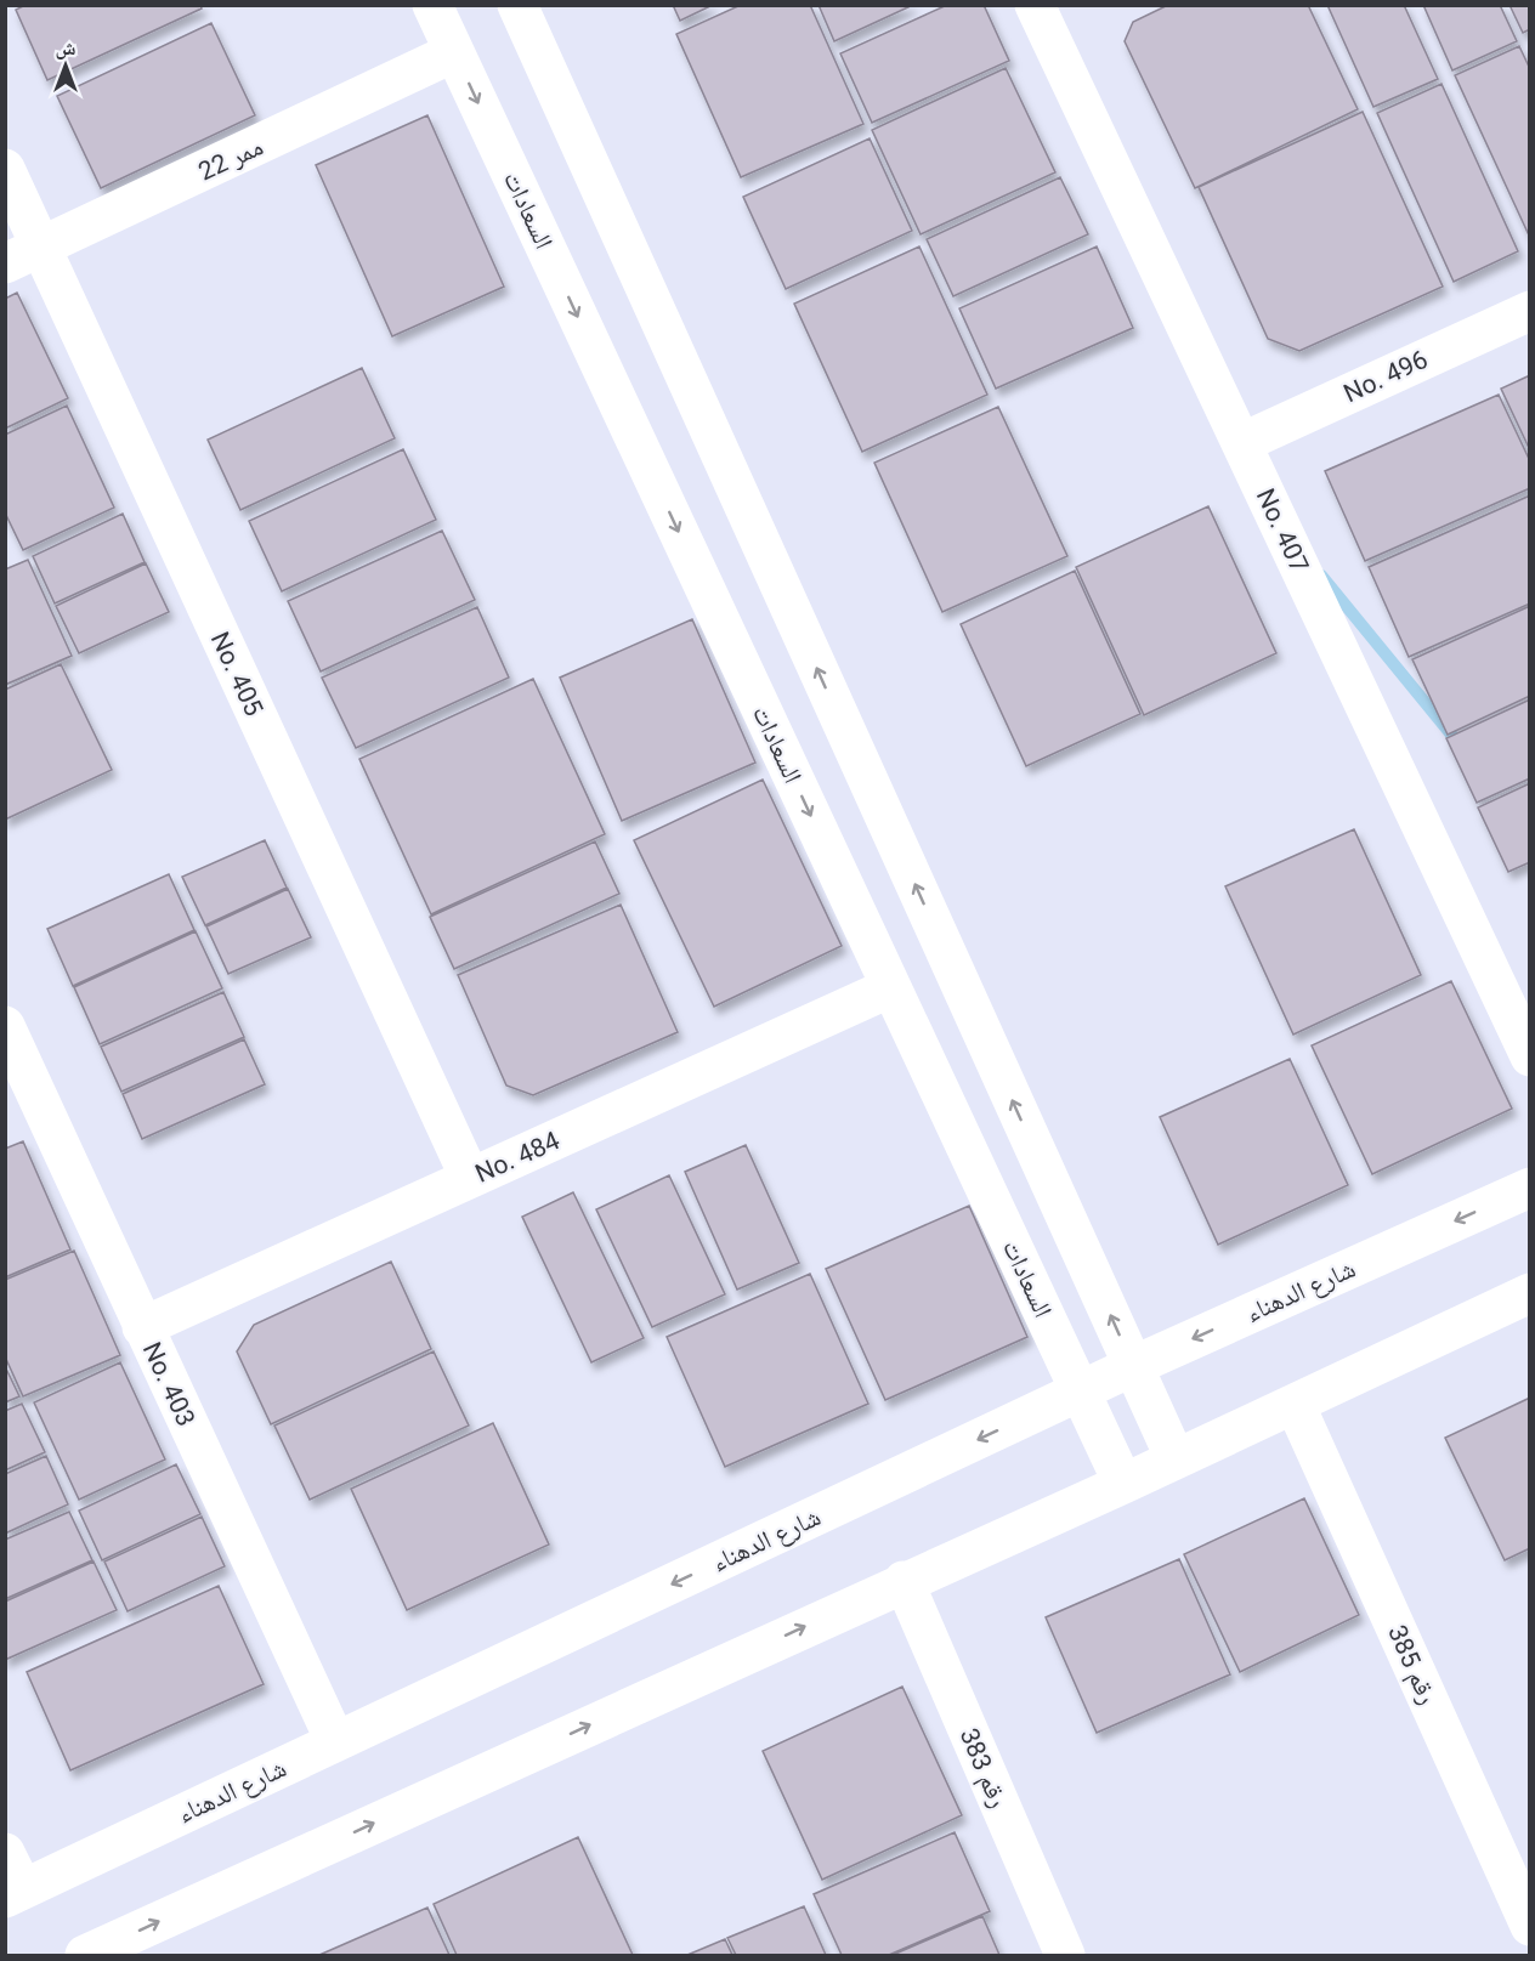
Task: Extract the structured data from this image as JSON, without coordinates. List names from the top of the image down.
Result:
{
  "streets": {
    "street": [
      "ممر 22",
      "السعادات",
      "No. 496",
      "No. 407",
      "No. 405",
      "No. 484",
      "شارع الدهناء",
      "No. 403",
      "رقم 385",
      "رقم 383"
    ]
  },
  "crossings": [
    ["ممر 22", "السعادات"],
    ["ممر 22", "No. 405"],
    ["السعادات", "No. 484"],
    ["السعادات", "شارع الدهناء"],
    ["No. 496", "No. 407"],
    ["No. 405", "No. 484"],
    ["No. 484", "No. 403"],
    ["شارع الدهناء", "No. 403"]
  ],
  "north": "top"
}
